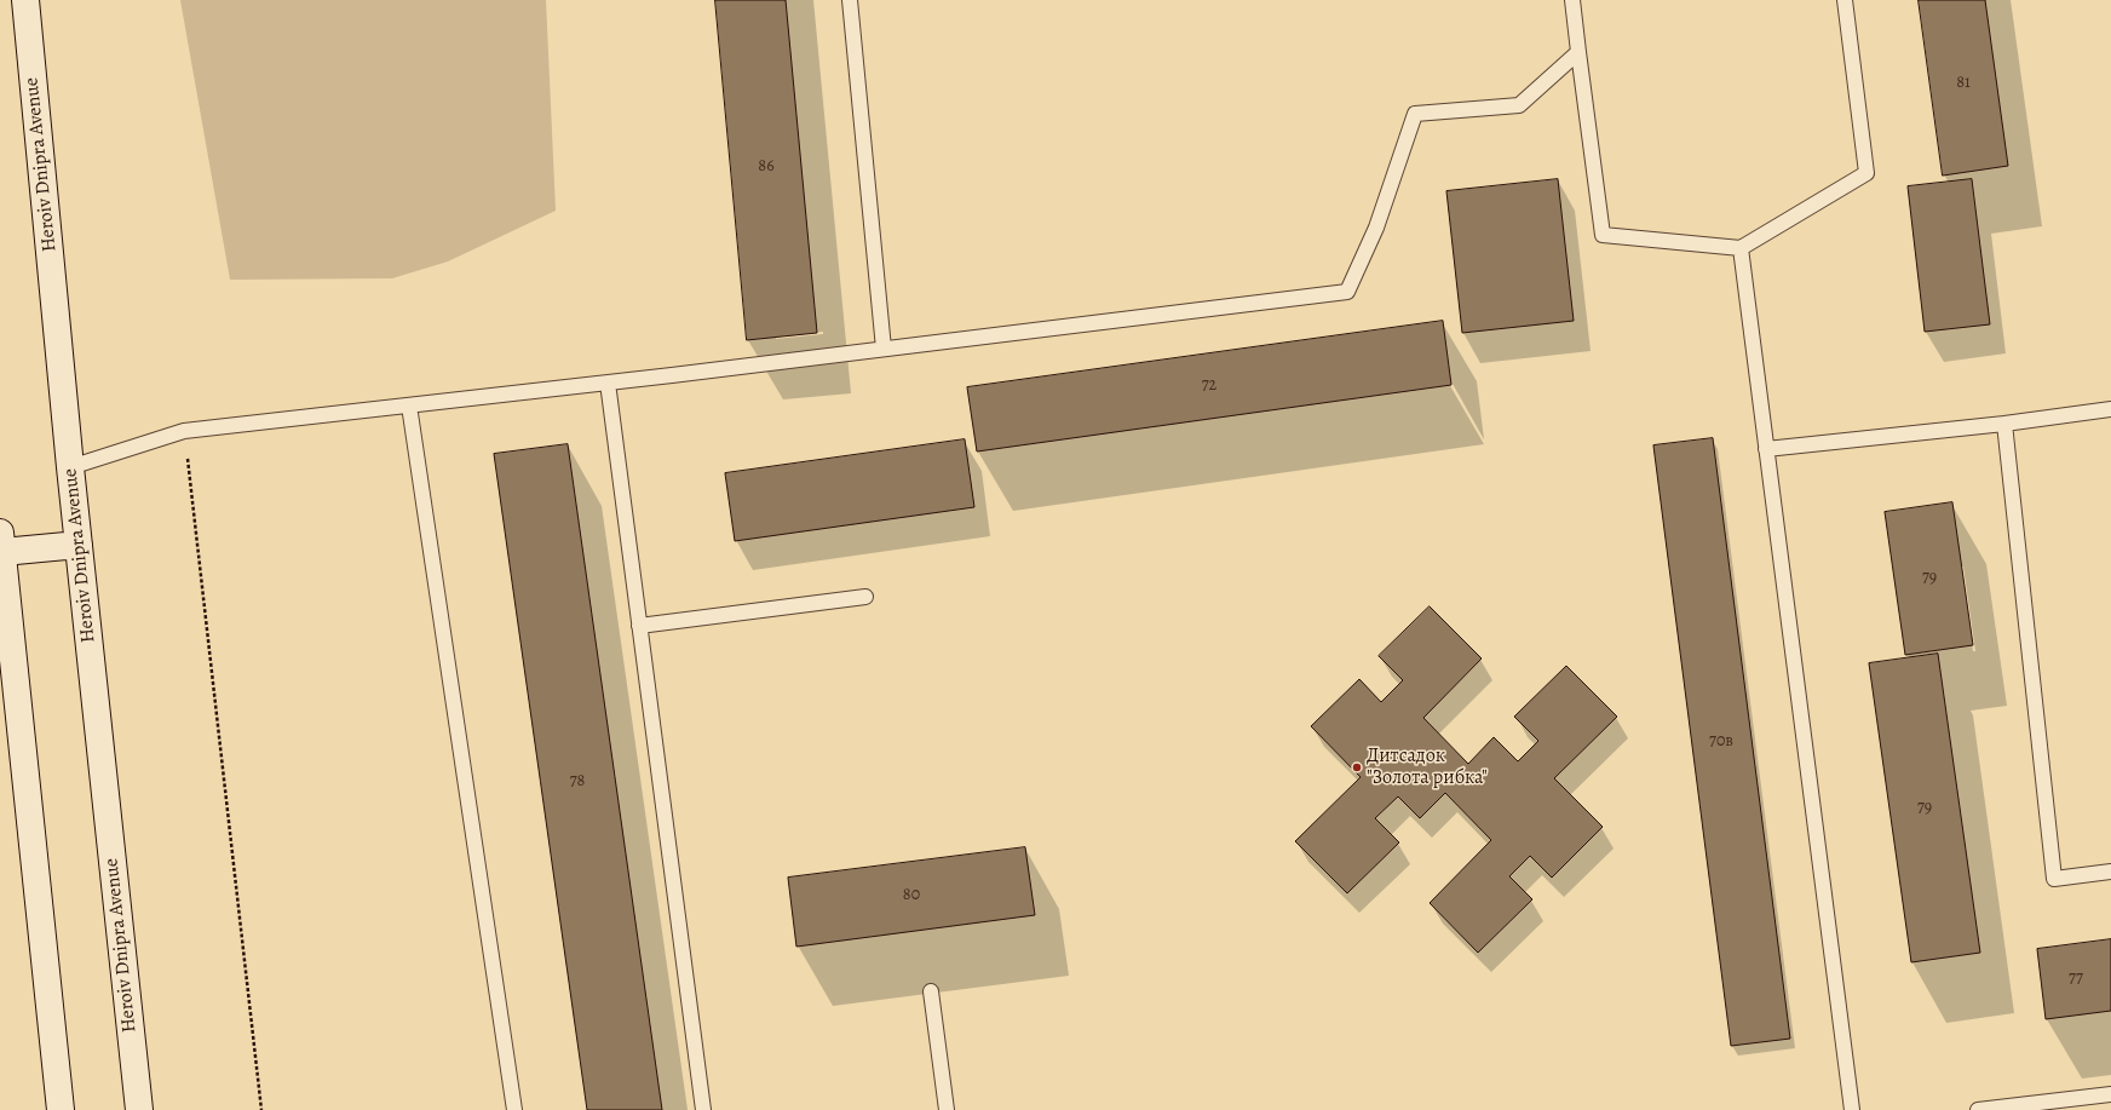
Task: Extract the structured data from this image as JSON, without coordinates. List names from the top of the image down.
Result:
{
  "streets": {
    "street": ["Heroiv Dnipra Avenue"]
  },
  "places": ["Дитсадок \"Золота рибка\""],
  "house_numbers": [
    "81",
    "86",
    "72",
    "79",
    "70в",
    "78",
    "79",
    "80",
    "77"
  ]
}
